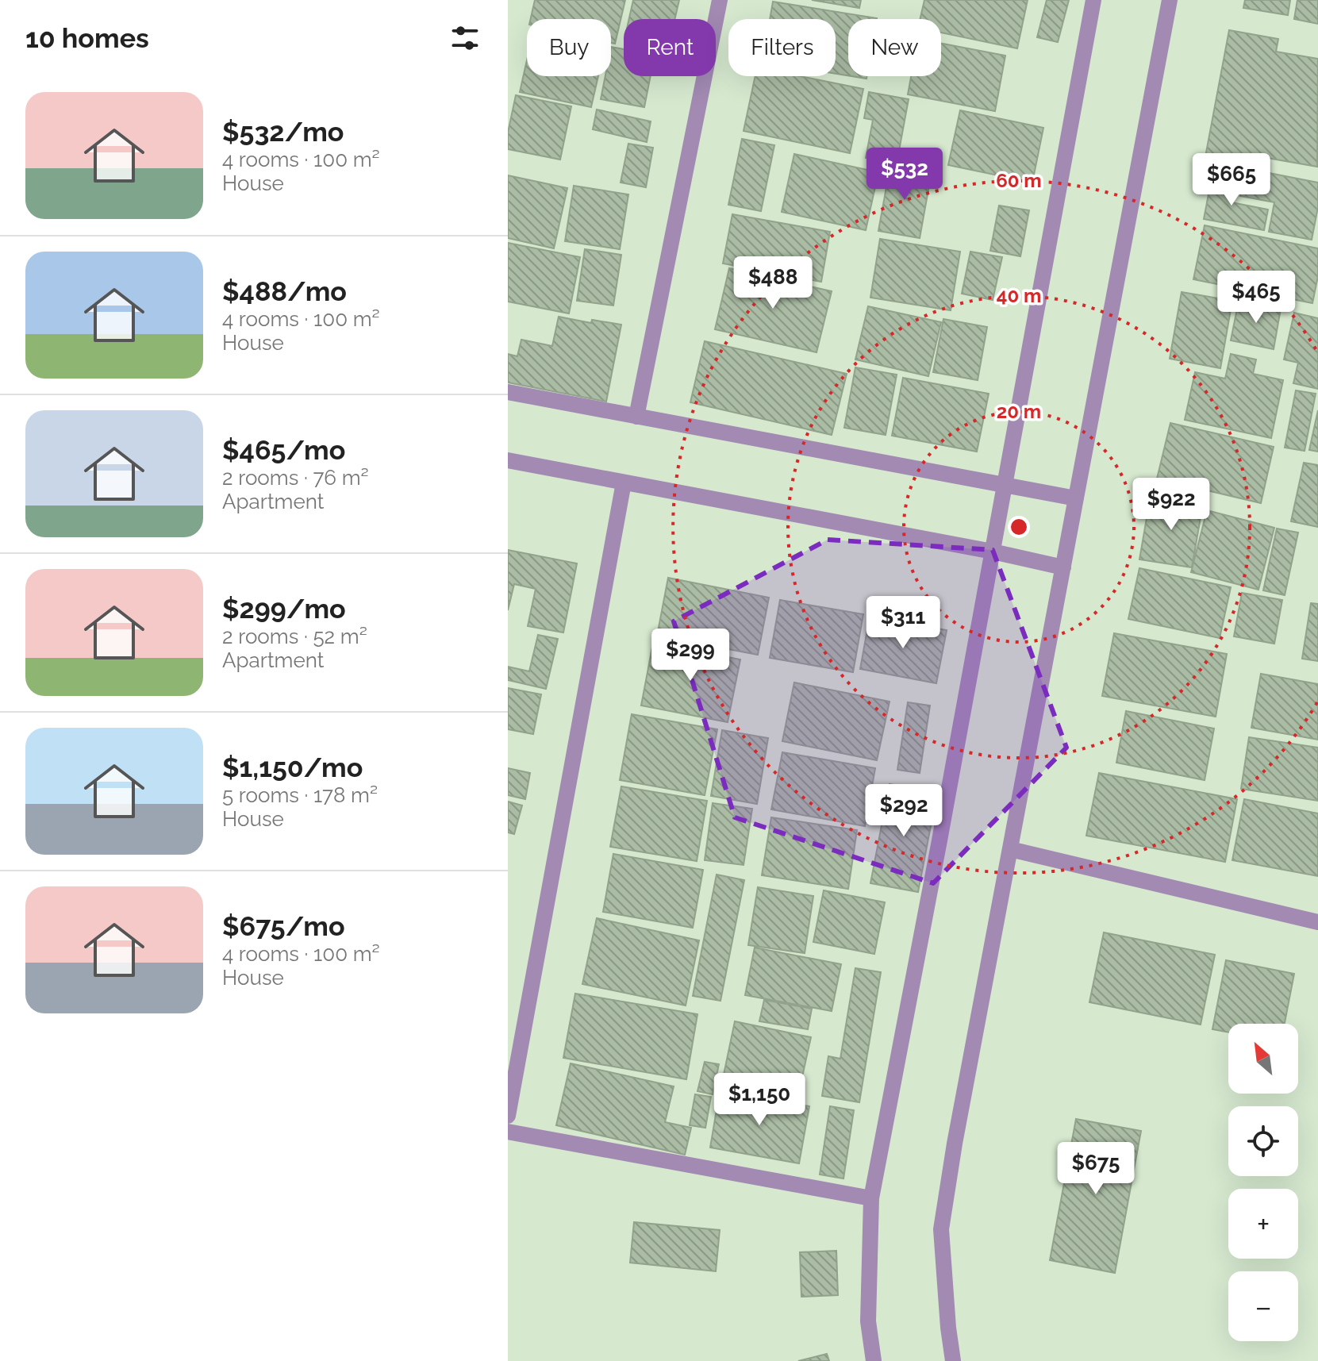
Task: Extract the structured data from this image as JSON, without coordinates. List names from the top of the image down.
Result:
{
  "north": "top left",
  "page": {
    "heading": "10 homes",
    "chip": [
      "Buy",
      "Rent",
      "Filters",
      "New"
    ],
    "list": [
      {
        "name": "$532/mo",
        "note": "4 rooms · 100 m² · House"
      },
      {
        "name": "$488/mo",
        "note": "4 rooms · 100 m² · House"
      },
      {
        "name": "$465/mo",
        "note": "2 rooms · 76 m² · Apartment"
      },
      {
        "name": "$299/mo",
        "note": "2 rooms · 52 m² · Apartment"
      },
      {
        "name": "$1,150/mo",
        "note": "5 rooms · 178 m² · House"
      },
      {
        "name": "$675/mo",
        "note": "4 rooms · 100 m² · House"
      }
    ],
    "price": [
      "$532",
      "$665",
      "$488",
      "$465",
      "$922",
      "$311",
      "$299",
      "$292",
      "$1,150",
      "$675"
    ],
    "map_buttons": ["+", "−"]
  },
  "rings": ["60 m", "40 m", "20 m"]
}
